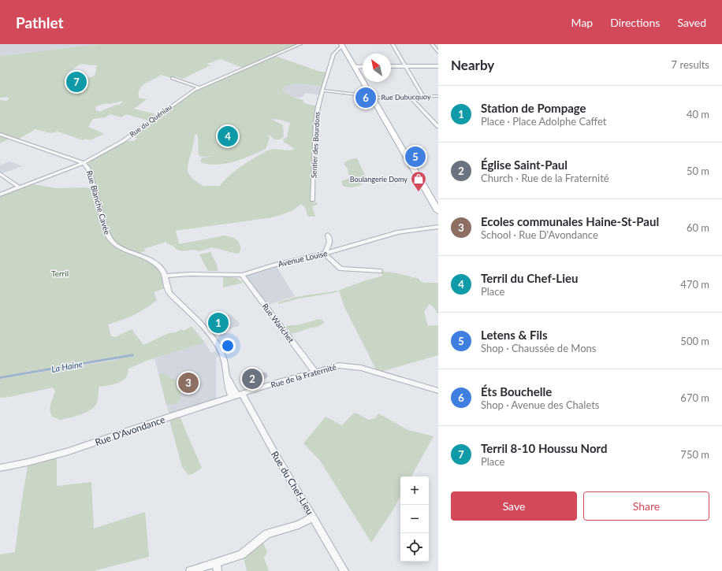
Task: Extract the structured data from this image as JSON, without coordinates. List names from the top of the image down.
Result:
{
  "streets": {
    "street": [
      "Rue Dubucquoy",
      "Rue du Quéniau",
      "Sentier des Bourdons",
      "Rue Blanche Cavée",
      "Avenue Louise",
      "Rue Warichet",
      "Rue de la Fraternité",
      "Rue D'Avondance",
      "Rue du Chef-Lieu"
    ]
  },
  "crossings": [
    ["Rue Dubucquoy", "Sentier des Bourdons"],
    ["Rue du Quéniau", "Rue Blanche Cavée"],
    ["Rue Blanche Cavée", "Rue du Chef-Lieu"],
    ["Avenue Louise", "Rue Warichet"],
    ["Avenue Louise", "Rue du Chef-Lieu"],
    ["Rue Warichet", "Rue de la Fraternité"],
    ["Rue de la Fraternité", "Rue D'Avondance"],
    ["Rue de la Fraternité", "Rue du Chef-Lieu"],
    ["Rue D'Avondance", "Rue du Chef-Lieu"]
  ],
  "water": ["La Haine"],
  "parks": ["Terril"],
  "places": {
    "shop": ["Boulangerie Domy"]
  },
  "north": "top left",
  "page": {
    "header": "Pathlet",
    "nav": ["Map", "Directions", "Saved"],
    "heading": ["Nearby", "7 results"],
    "pins": [
      "7",
      "6",
      "4",
      "5",
      "1",
      "2",
      "3"
    ],
    "list": [
      {
        "mark": "1",
        "name": "Station de Pompage",
        "note": "Place · Place Adolphe Caffet",
        "value": "40 m"
      },
      {
        "mark": "2",
        "name": "Église Saint-Paul",
        "note": "Church · Rue de la Fraternité",
        "value": "50 m"
      },
      {
        "mark": "3",
        "name": "Ecoles communales Haine-St-Paul",
        "note": "School · Rue D'Avondance",
        "value": "60 m"
      },
      {
        "mark": "4",
        "name": "Terril du Chef-Lieu",
        "note": "Place",
        "value": "470 m"
      },
      {
        "mark": "5",
        "name": "Letens & Fils",
        "note": "Shop · Chaussée de Mons",
        "value": "500 m"
      },
      {
        "mark": "6",
        "name": "Éts Bouchelle",
        "note": "Shop · Avenue des Chalets",
        "value": "670 m"
      },
      {
        "mark": "7",
        "name": "Terril 8-10 Houssu Nord",
        "note": "Place",
        "value": "750 m"
      }
    ],
    "map_buttons": ["+", "−"],
    "buttons": ["Save", "Share"]
  }
}
